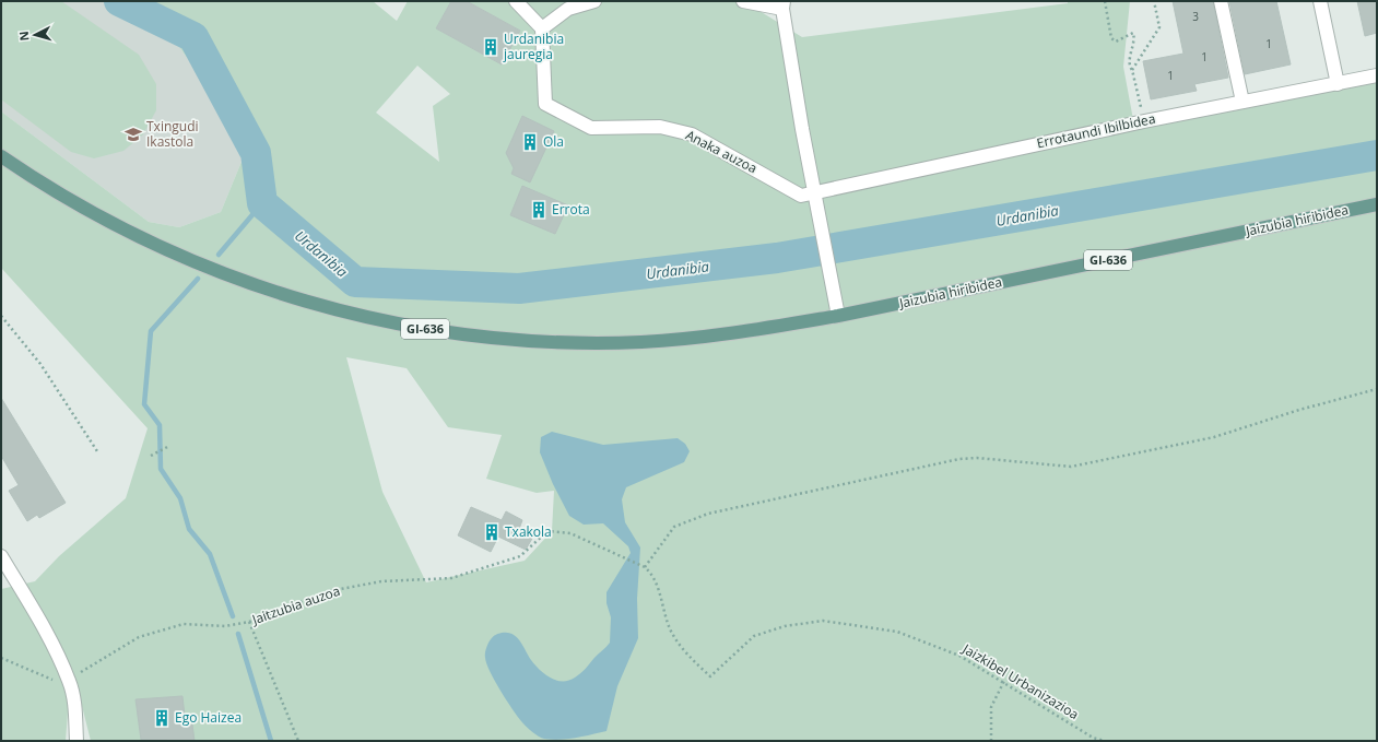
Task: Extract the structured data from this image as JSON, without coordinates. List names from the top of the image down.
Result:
{
  "streets": {
    "main road": ["Jaizubia hiribidea", "GI-636"],
    "street": ["Errotaundi Ibilbidea", "Anaka auzoa"],
    "path": ["Jaitzubia auzoa", "Jaizkibel Urbanizazioa"]
  },
  "crossings": [
    ["Errotaundi Ibilbidea", "Anaka auzoa"],
    ["Jaizubia hiribidea", "GI-636"],
    ["Jaitzubia auzoa", "Jaizkibel Urbanizazioa"]
  ],
  "water": ["Urdanibia"],
  "places": {
    "building": [
      "Urdanibia jauregia",
      "Ola",
      "Errota",
      "Txakola",
      "Ego Haizea"
    ],
    "school or university": ["Txingudi Ikastola"]
  },
  "house_numbers": [
    "3",
    "1",
    "1",
    "1"
  ],
  "north": "left"
}
